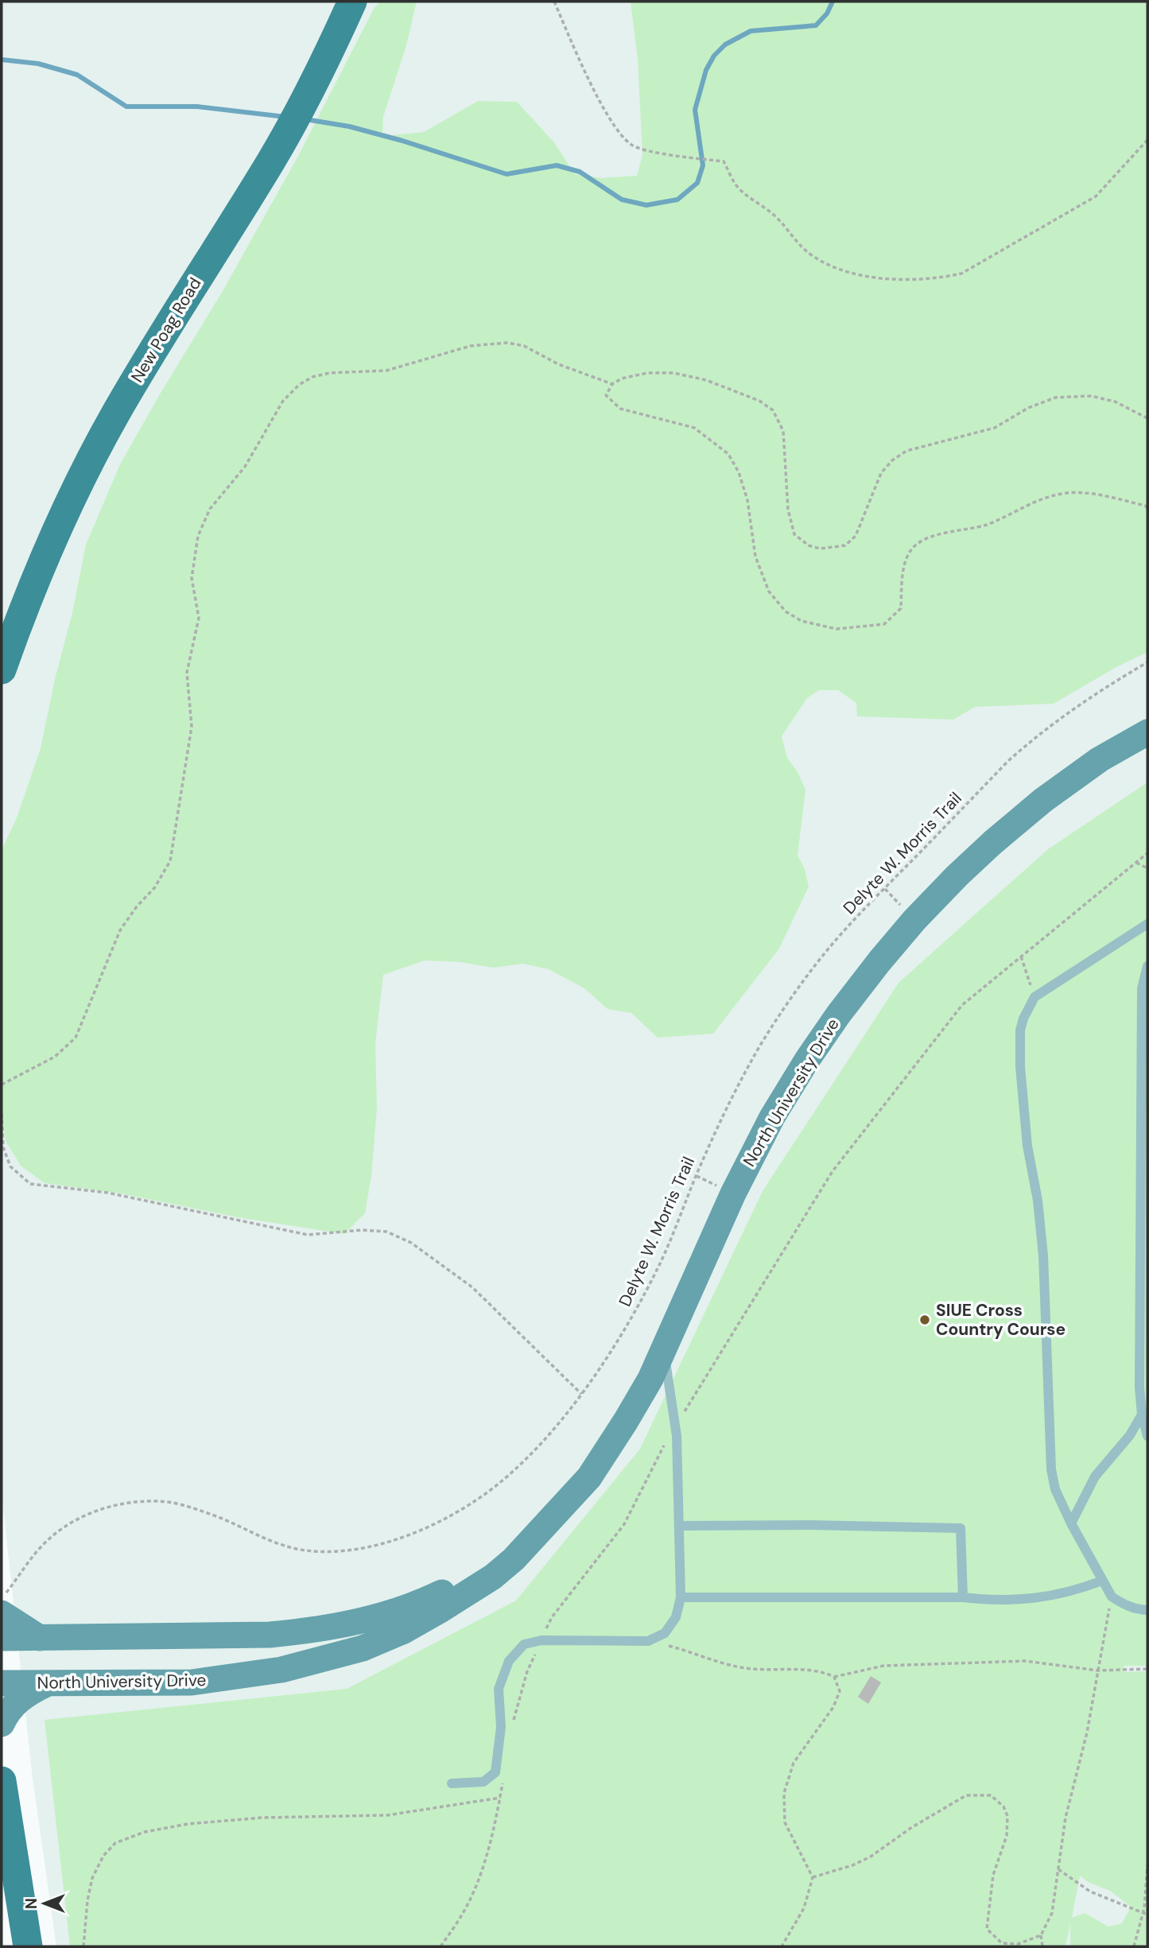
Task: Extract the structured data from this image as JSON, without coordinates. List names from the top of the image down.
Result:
{
  "streets": {
    "main road": ["New Poag Road", "North University Drive"],
    "path": ["Delyte W. Morris Trail"]
  },
  "places": ["SIUE Cross Country Course"],
  "north": "left"
}
